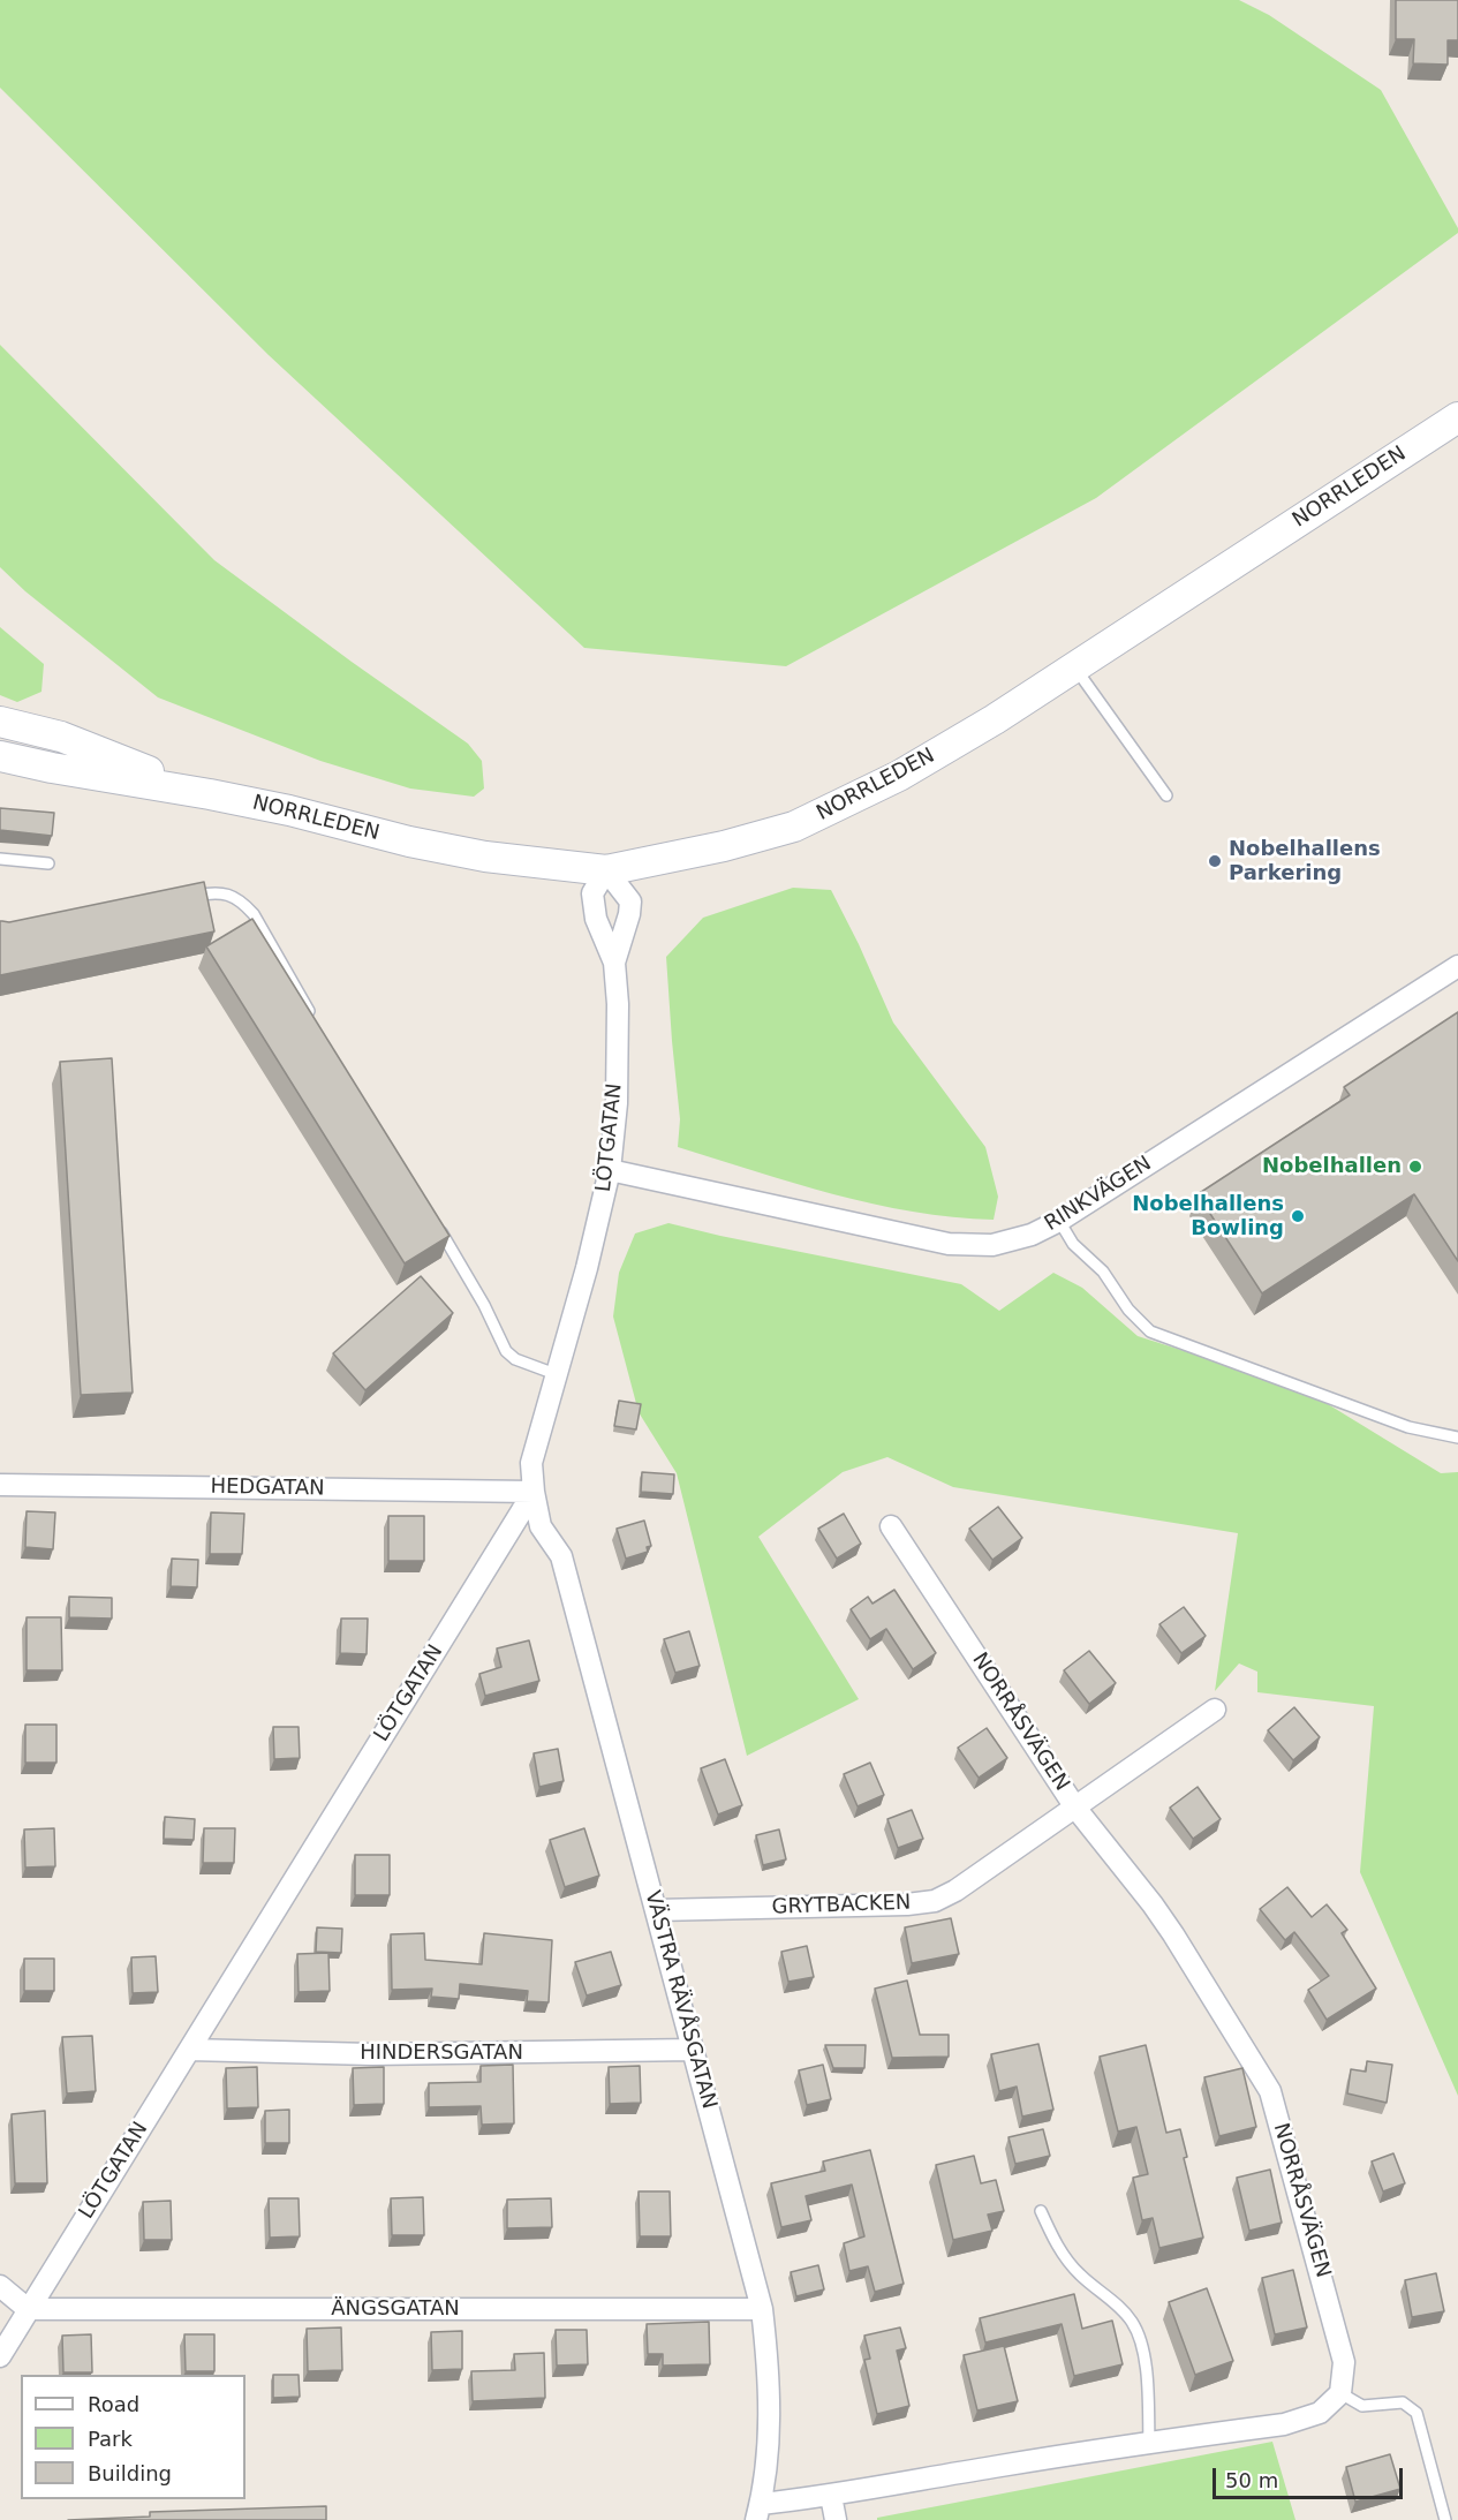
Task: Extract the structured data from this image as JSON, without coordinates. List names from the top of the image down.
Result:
{
  "streets": {
    "street": [
      "NORRLEDEN",
      "LÖTGATAN",
      "RINKVÄGEN",
      "HEDGATAN",
      "NORRÅSVÄGEN",
      "GRYTBACKEN",
      "VÄSTRA RÄVÅSGATAN",
      "HINDERSGATAN",
      "ÄNGSGATAN"
    ]
  },
  "crossings": [
    ["NORRLEDEN", "LÖTGATAN"],
    ["LÖTGATAN", "RINKVÄGEN"],
    ["LÖTGATAN", "HEDGATAN"],
    ["LÖTGATAN", "VÄSTRA RÄVÅSGATAN"],
    ["LÖTGATAN", "HINDERSGATAN"],
    ["LÖTGATAN", "ÄNGSGATAN"],
    ["HEDGATAN", "VÄSTRA RÄVÅSGATAN"],
    ["NORRÅSVÄGEN", "GRYTBACKEN"],
    ["GRYTBACKEN", "VÄSTRA RÄVÅSGATAN"],
    ["VÄSTRA RÄVÅSGATAN", "HINDERSGATAN"],
    ["VÄSTRA RÄVÅSGATAN", "ÄNGSGATAN"]
  ],
  "places": ["Nobelhallens Parkering", "Nobelhallen", "Nobelhallens Bowling"],
  "legend": ["Road", "Park", "Building"],
  "scale_bar": "50 m"
}
